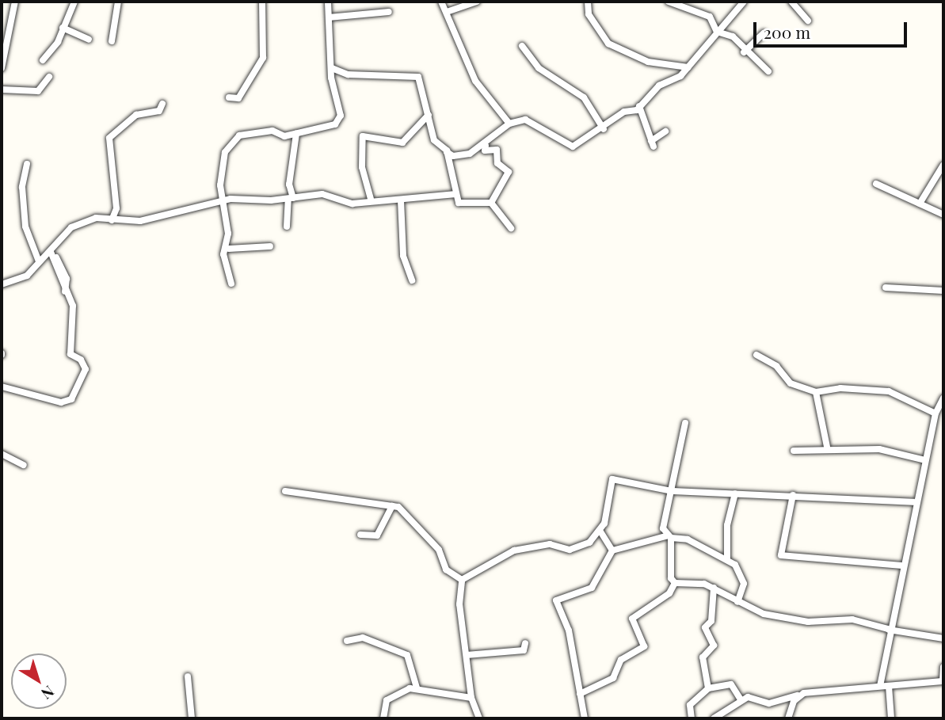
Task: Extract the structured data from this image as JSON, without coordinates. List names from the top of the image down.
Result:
{
  "scale_bar": "200 m",
  "north": "bottom right"
}
